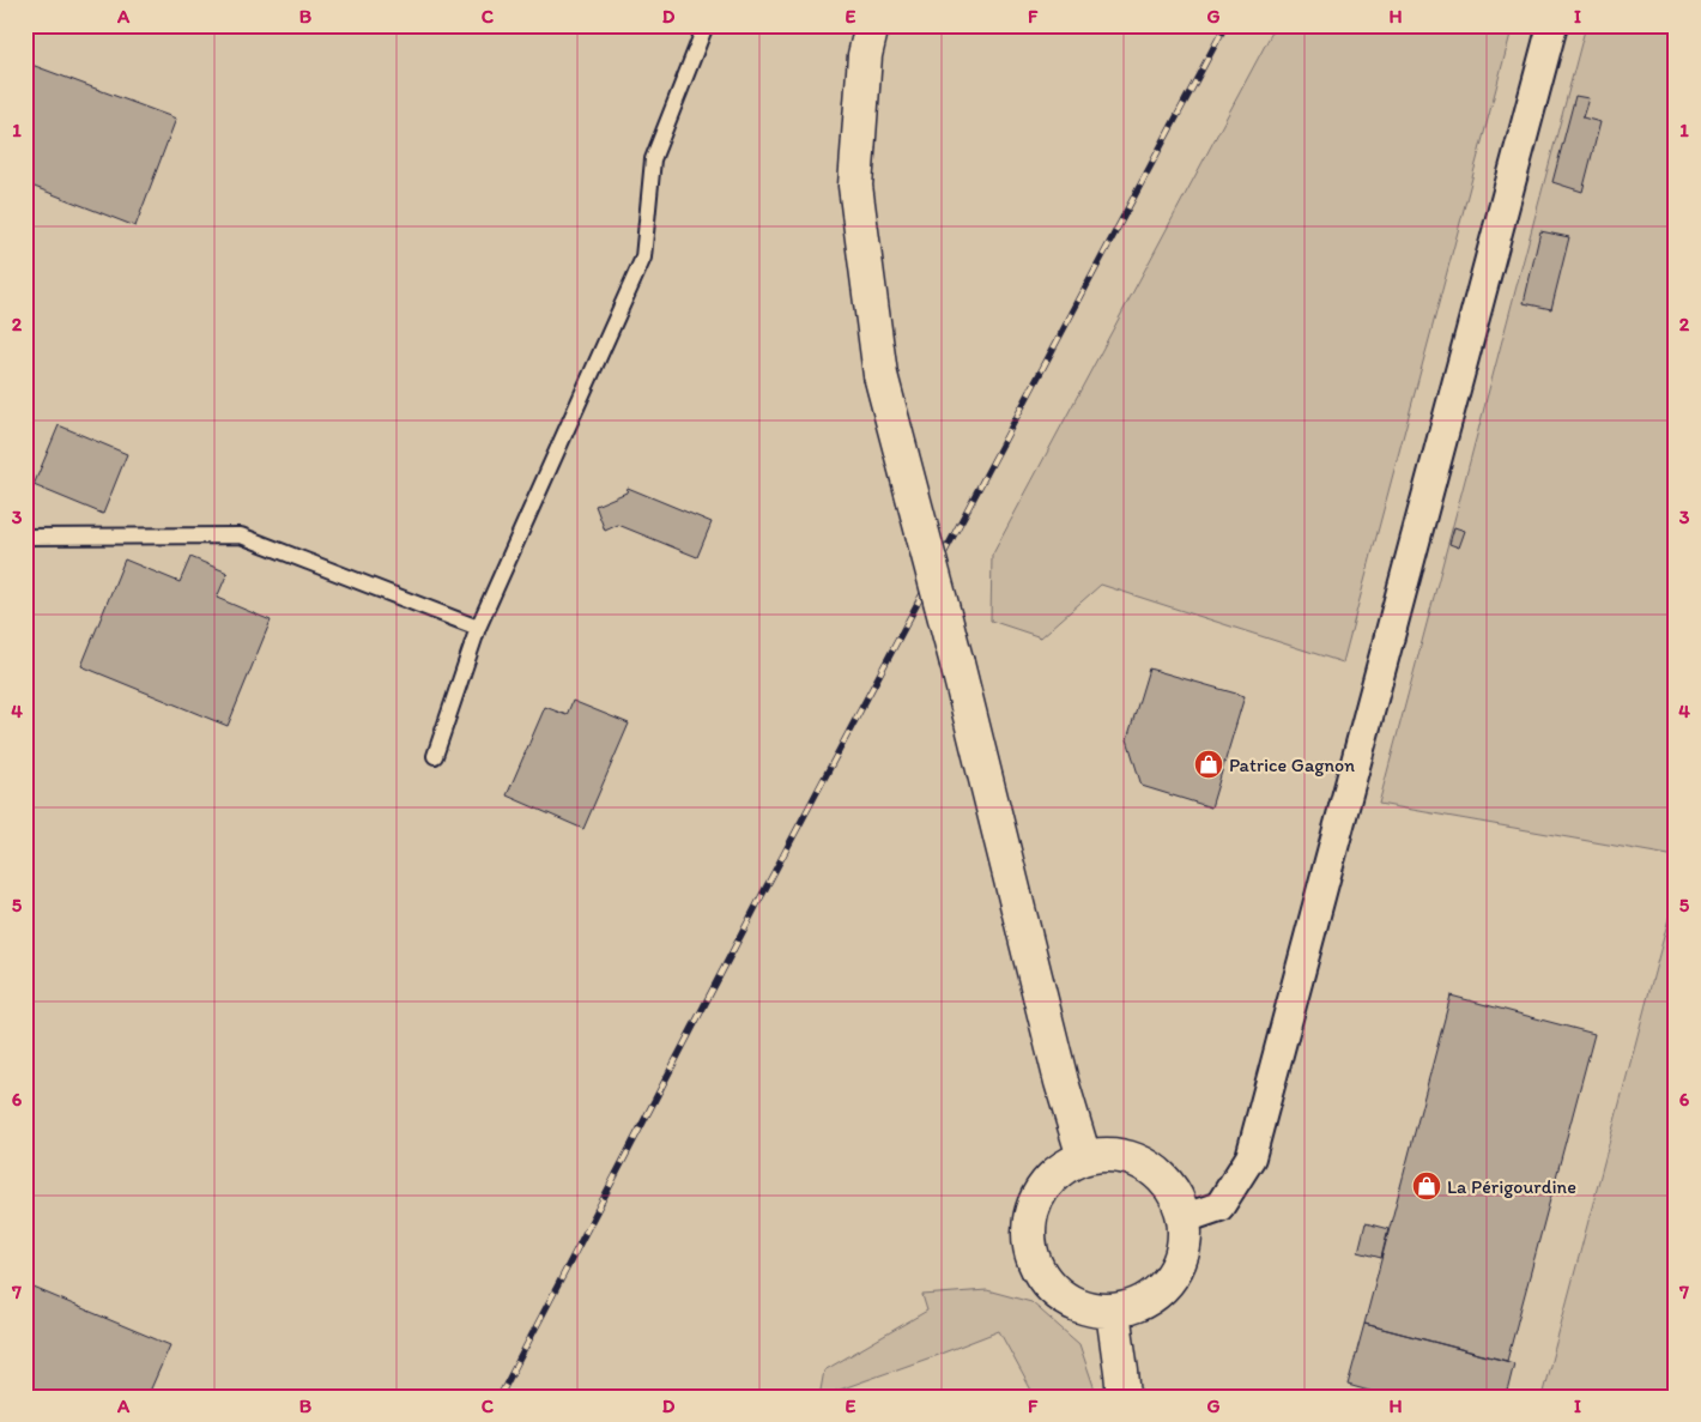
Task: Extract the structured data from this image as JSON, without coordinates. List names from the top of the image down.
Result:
{
  "places": {
    "shop": ["Patrice Gagnon", "La Périgourdine"]
  },
  "grid": {
    "columns": [
      "A",
      "B",
      "C",
      "D",
      "E",
      "F",
      "G",
      "H",
      "I"
    ],
    "rows": [
      "1",
      "2",
      "3",
      "4",
      "5",
      "6",
      "7"
    ]
  }
}
